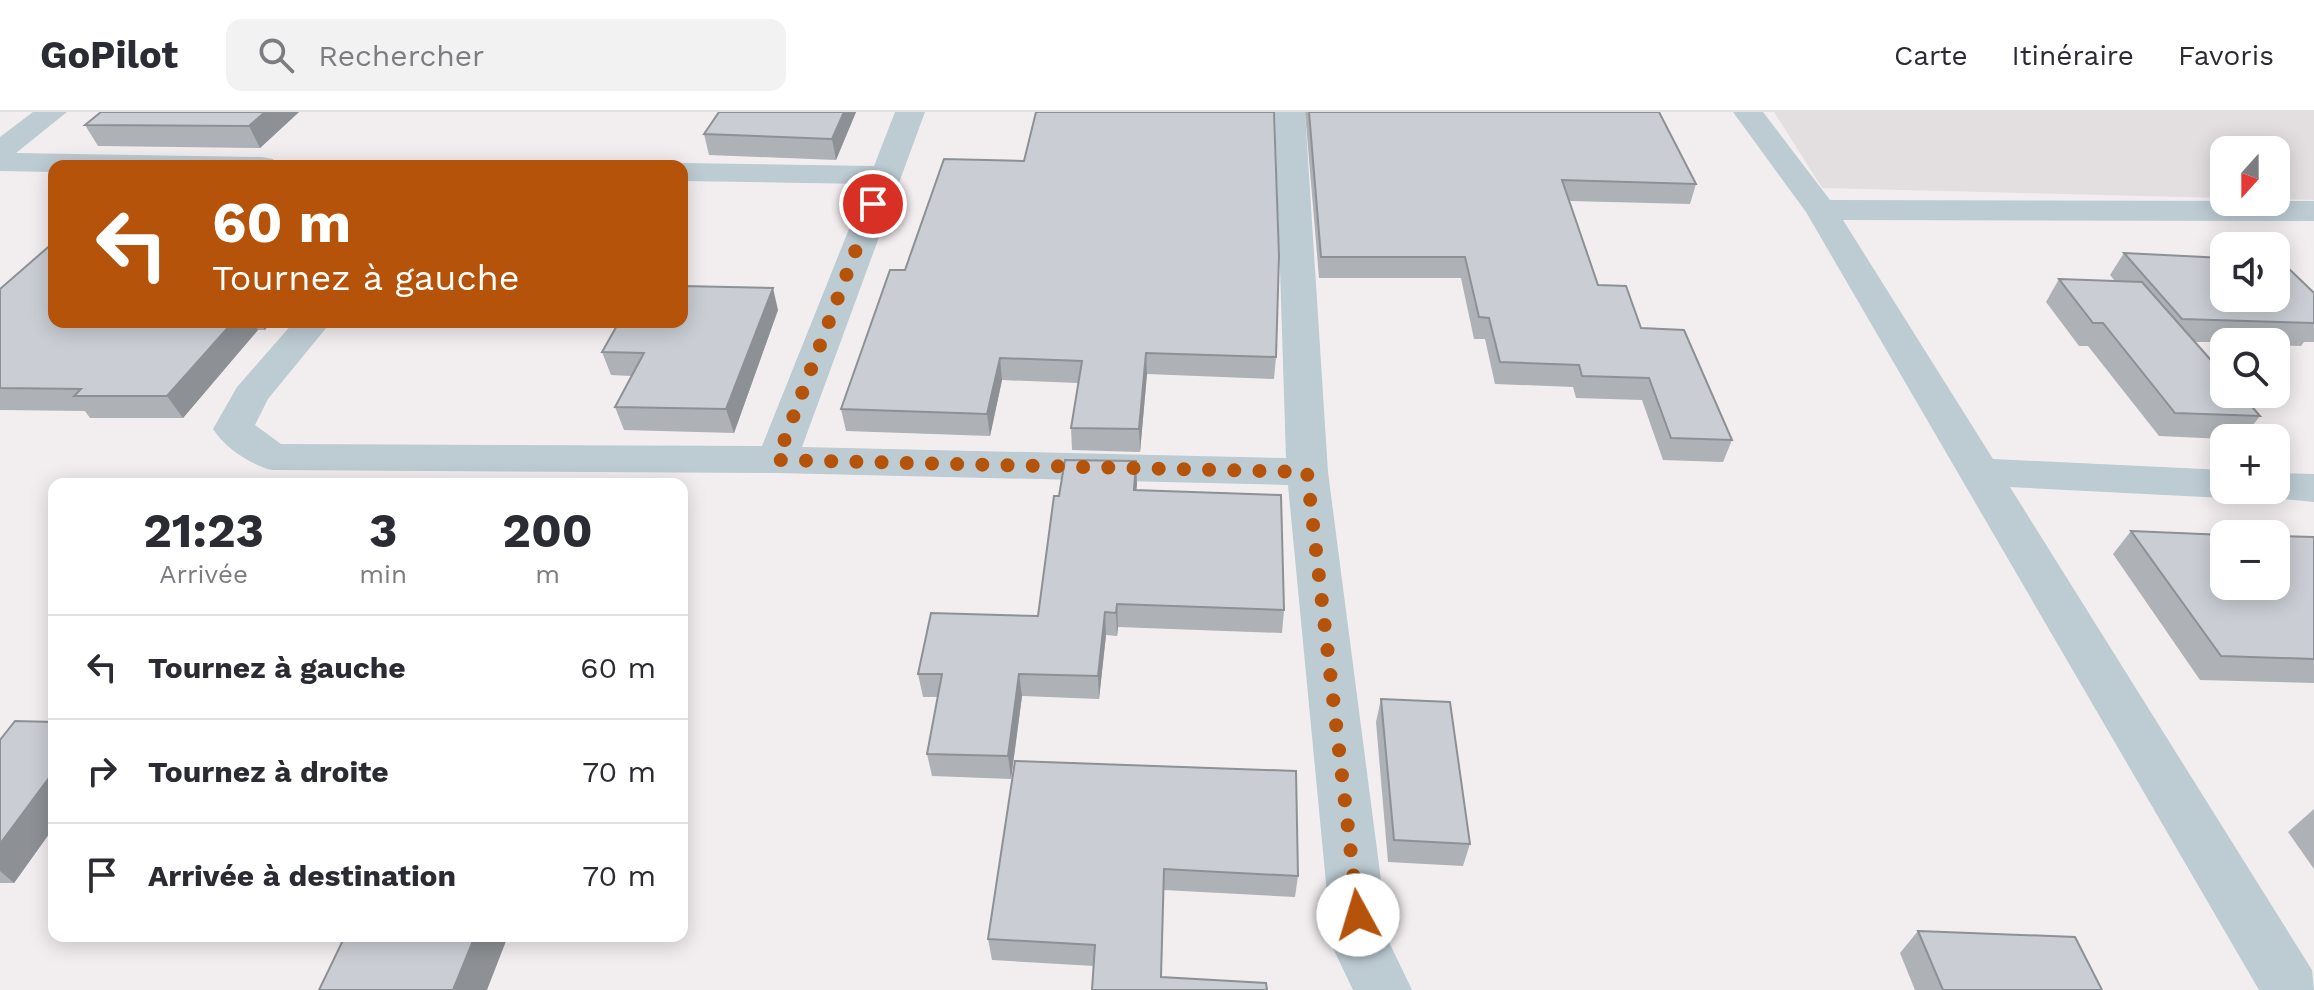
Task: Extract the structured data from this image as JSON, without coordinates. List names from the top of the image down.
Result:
{
  "north": "bottom",
  "page": {
    "header": "GoPilot",
    "search": "Rechercher",
    "nav": ["Carte", "Itinéraire", "Favoris"],
    "map_buttons": ["+", "−"],
    "turn": ["60 m", "Tournez à gauche"],
    "eta": [
      "21:23",
      "Arrivée",
      "3",
      "min",
      "200",
      "m"
    ],
    "list": [
      {
        "name": "Tournez à gauche",
        "value": "60 m"
      },
      {
        "name": "Tournez à droite",
        "value": "70 m"
      },
      {
        "name": "Arrivée à destination",
        "value": "70 m"
      }
    ]
  }
}
